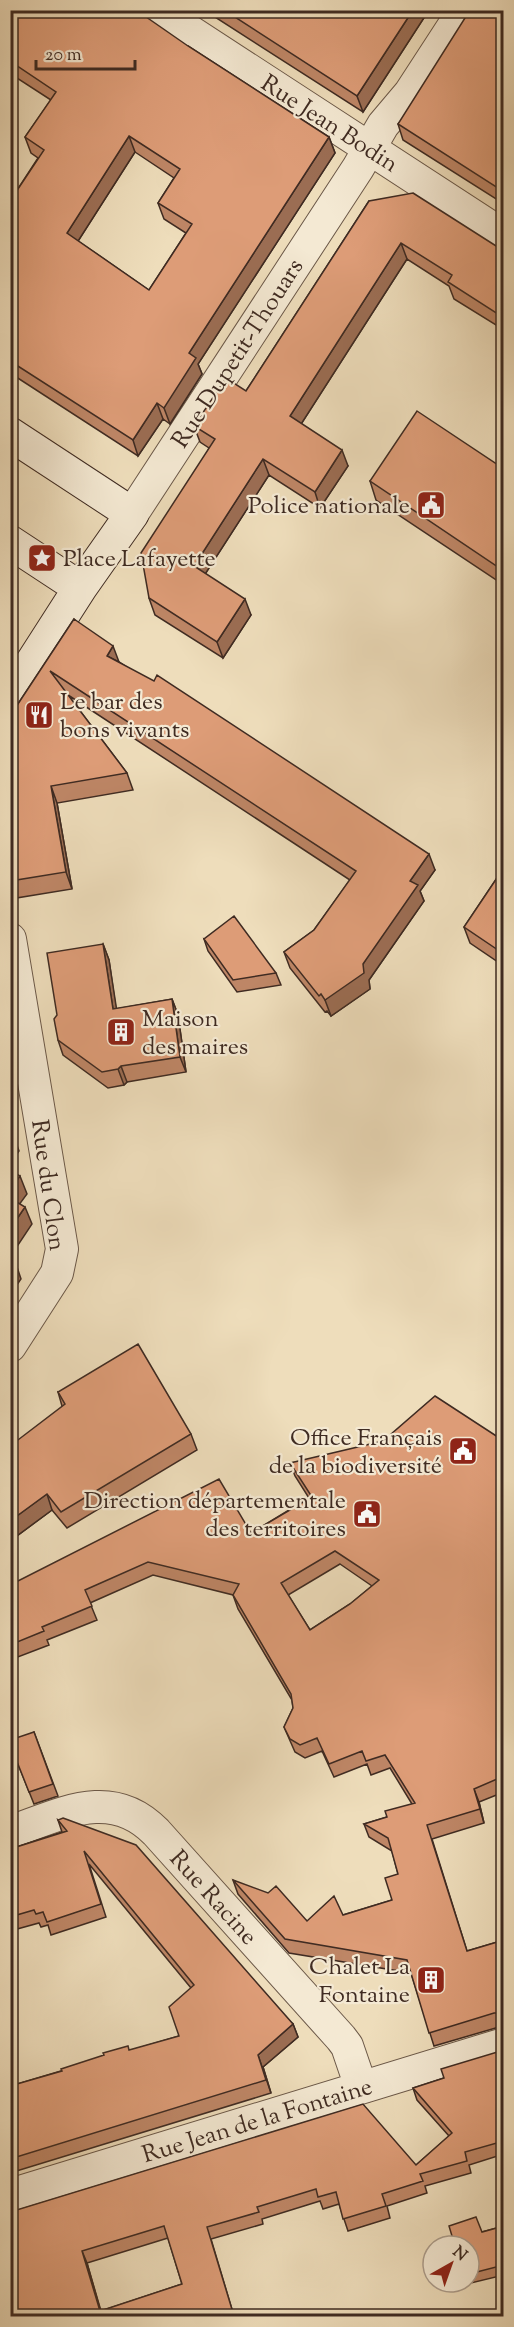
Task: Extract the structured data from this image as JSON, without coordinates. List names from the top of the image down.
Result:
{
  "streets": {
    "street": [
      "Rue Jean Bodin",
      "Rue Dupetit-Thouars",
      "Rue du Clon",
      "Rue Racine",
      "Rue Jean de la Fontaine"
    ]
  },
  "crossings": [
    ["Rue Jean Bodin", "Rue Dupetit-Thouars"],
    ["Rue Racine", "Rue Jean de la Fontaine"]
  ],
  "places": {
    "public building": ["Police nationale", "Office Français de la biodiversité", "Direction départementale des territoires"],
    "place": ["Place Lafayette"],
    "restaurant": ["Le bar des bons vivants"],
    "building": ["Maison des maires", "Chalet La Fontaine"]
  },
  "scale_bar": "20 m",
  "north": "top right"
}
